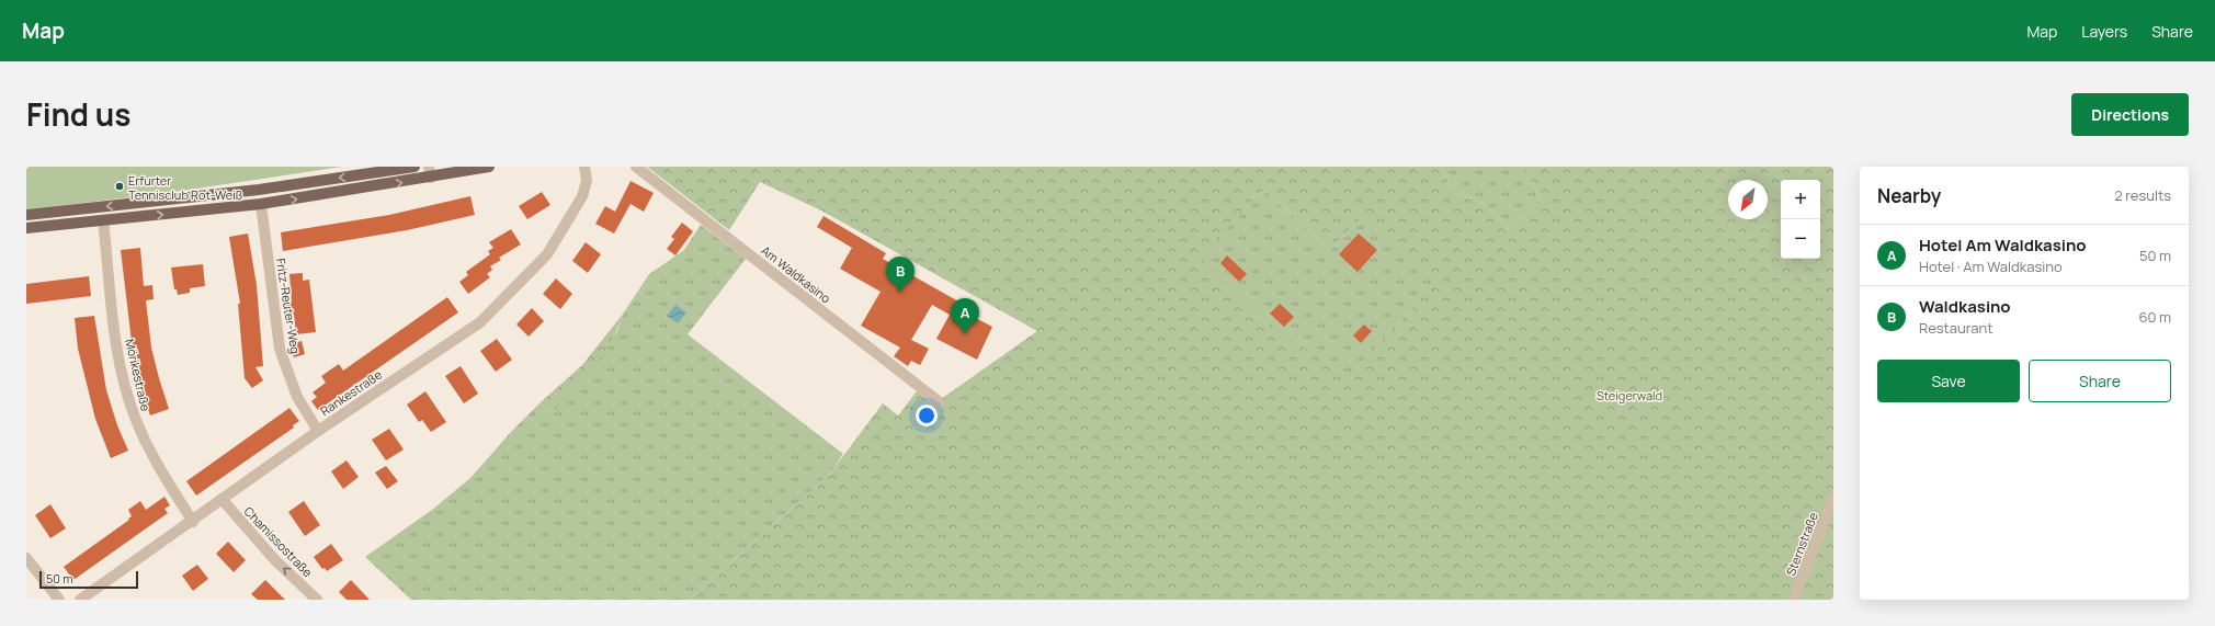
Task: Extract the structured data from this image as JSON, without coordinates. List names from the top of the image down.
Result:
{
  "streets": {
    "street": [
      "Am Waldkasino",
      "Fritz-Reuter-Weg",
      "Mörikestraße",
      "Rankestraße",
      "Chamissostraße",
      "Sternstraße"
    ]
  },
  "crossings": [
    ["Fritz-Reuter-Weg", "Rankestraße"],
    ["Mörikestraße", "Rankestraße"],
    ["Rankestraße", "Chamissostraße"]
  ],
  "one_way": ["Chamissostraße"],
  "parks": ["Steigerwald"],
  "places": ["Erfurter Tennisclub Rot-Weiß"],
  "scale_bar": "50 m",
  "north": "bottom left",
  "page": {
    "header": "Map",
    "nav": ["Map", "Layers", "Share"],
    "title": "Find us",
    "buttons": [
      "Directions",
      ["Save", "Share"]
    ],
    "heading": ["Nearby", "2 results"],
    "map_buttons": ["+", "−"],
    "list": [
      {
        "mark": "A",
        "name": "Hotel Am Waldkasino",
        "note": "Hotel · Am Waldkasino",
        "value": "50 m"
      },
      {
        "mark": "B",
        "name": "Waldkasino",
        "note": "Restaurant",
        "value": "60 m"
      }
    ],
    "pins": ["B", "A"],
    "scale": "50 m"
  }
}
